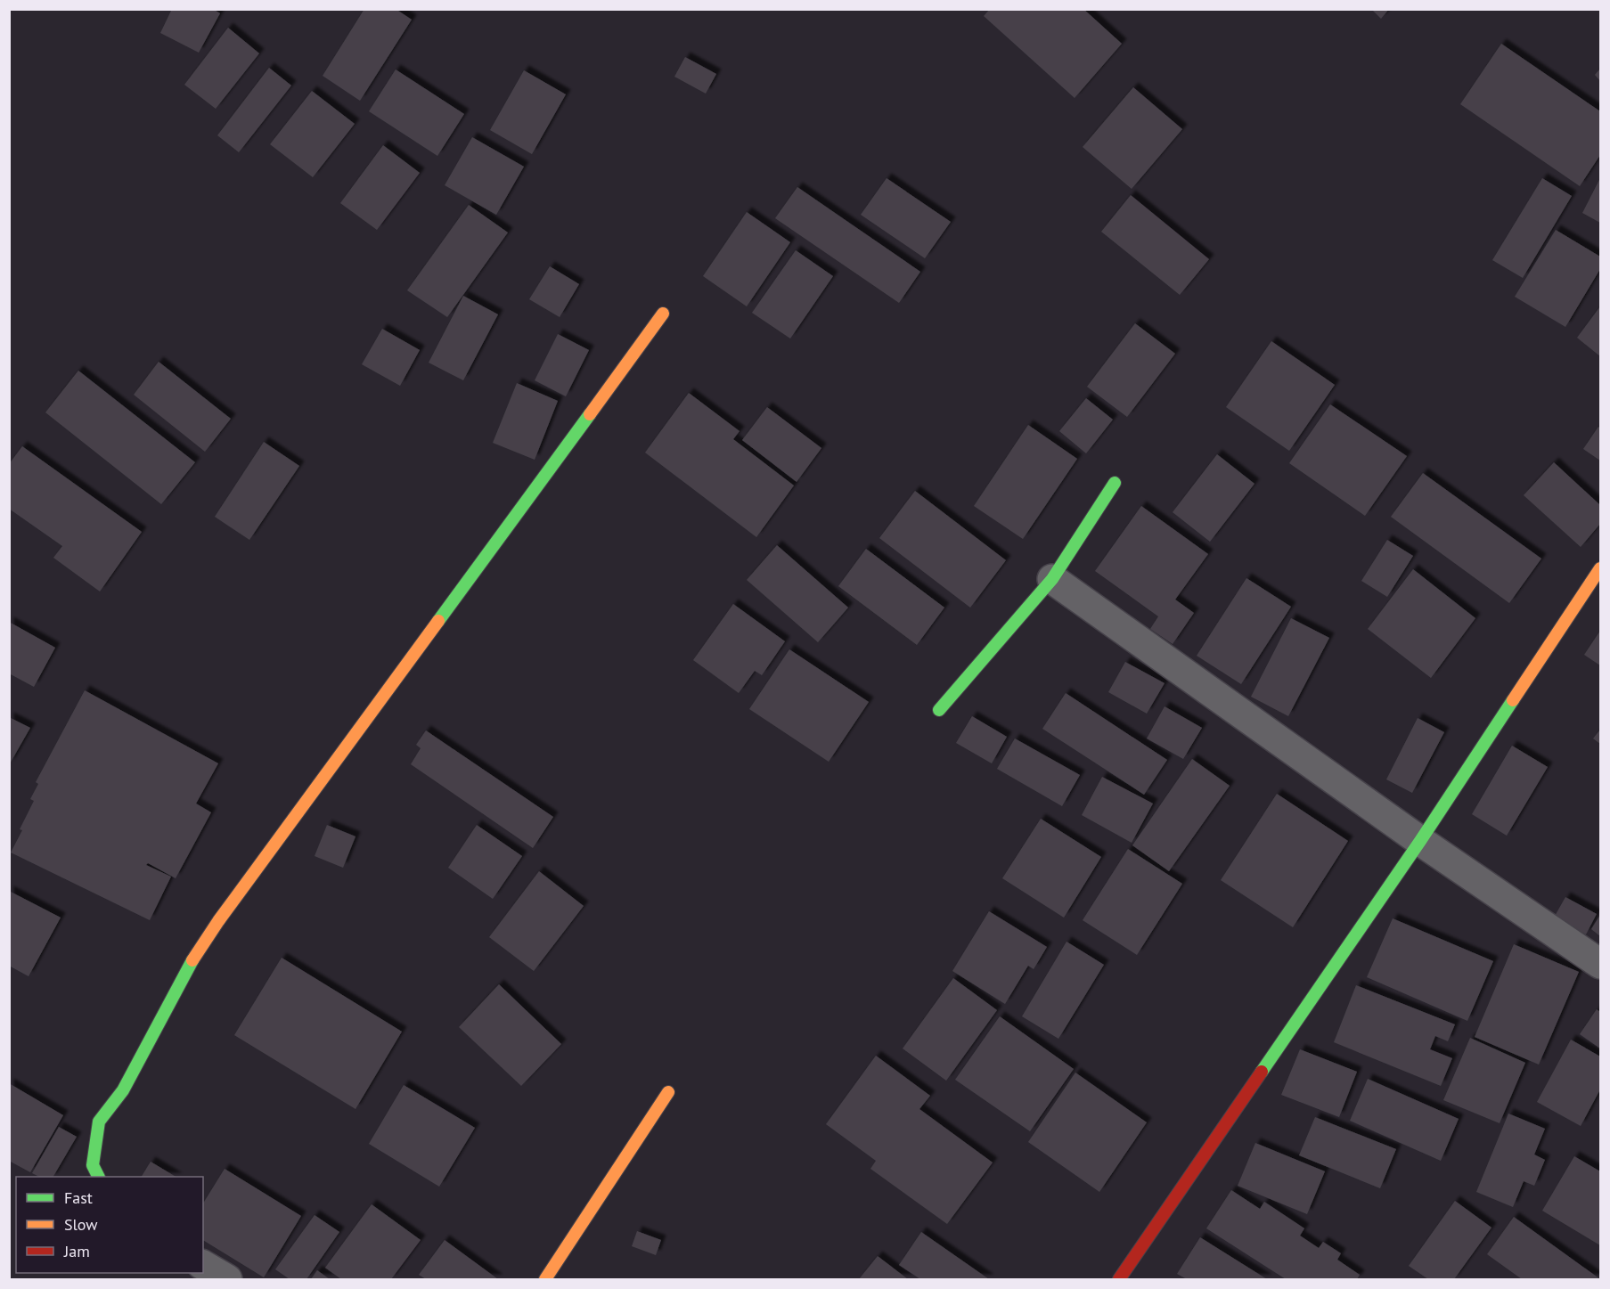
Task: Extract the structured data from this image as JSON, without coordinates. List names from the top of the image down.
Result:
{
  "legend": ["Fast", "Slow", "Jam"]
}
